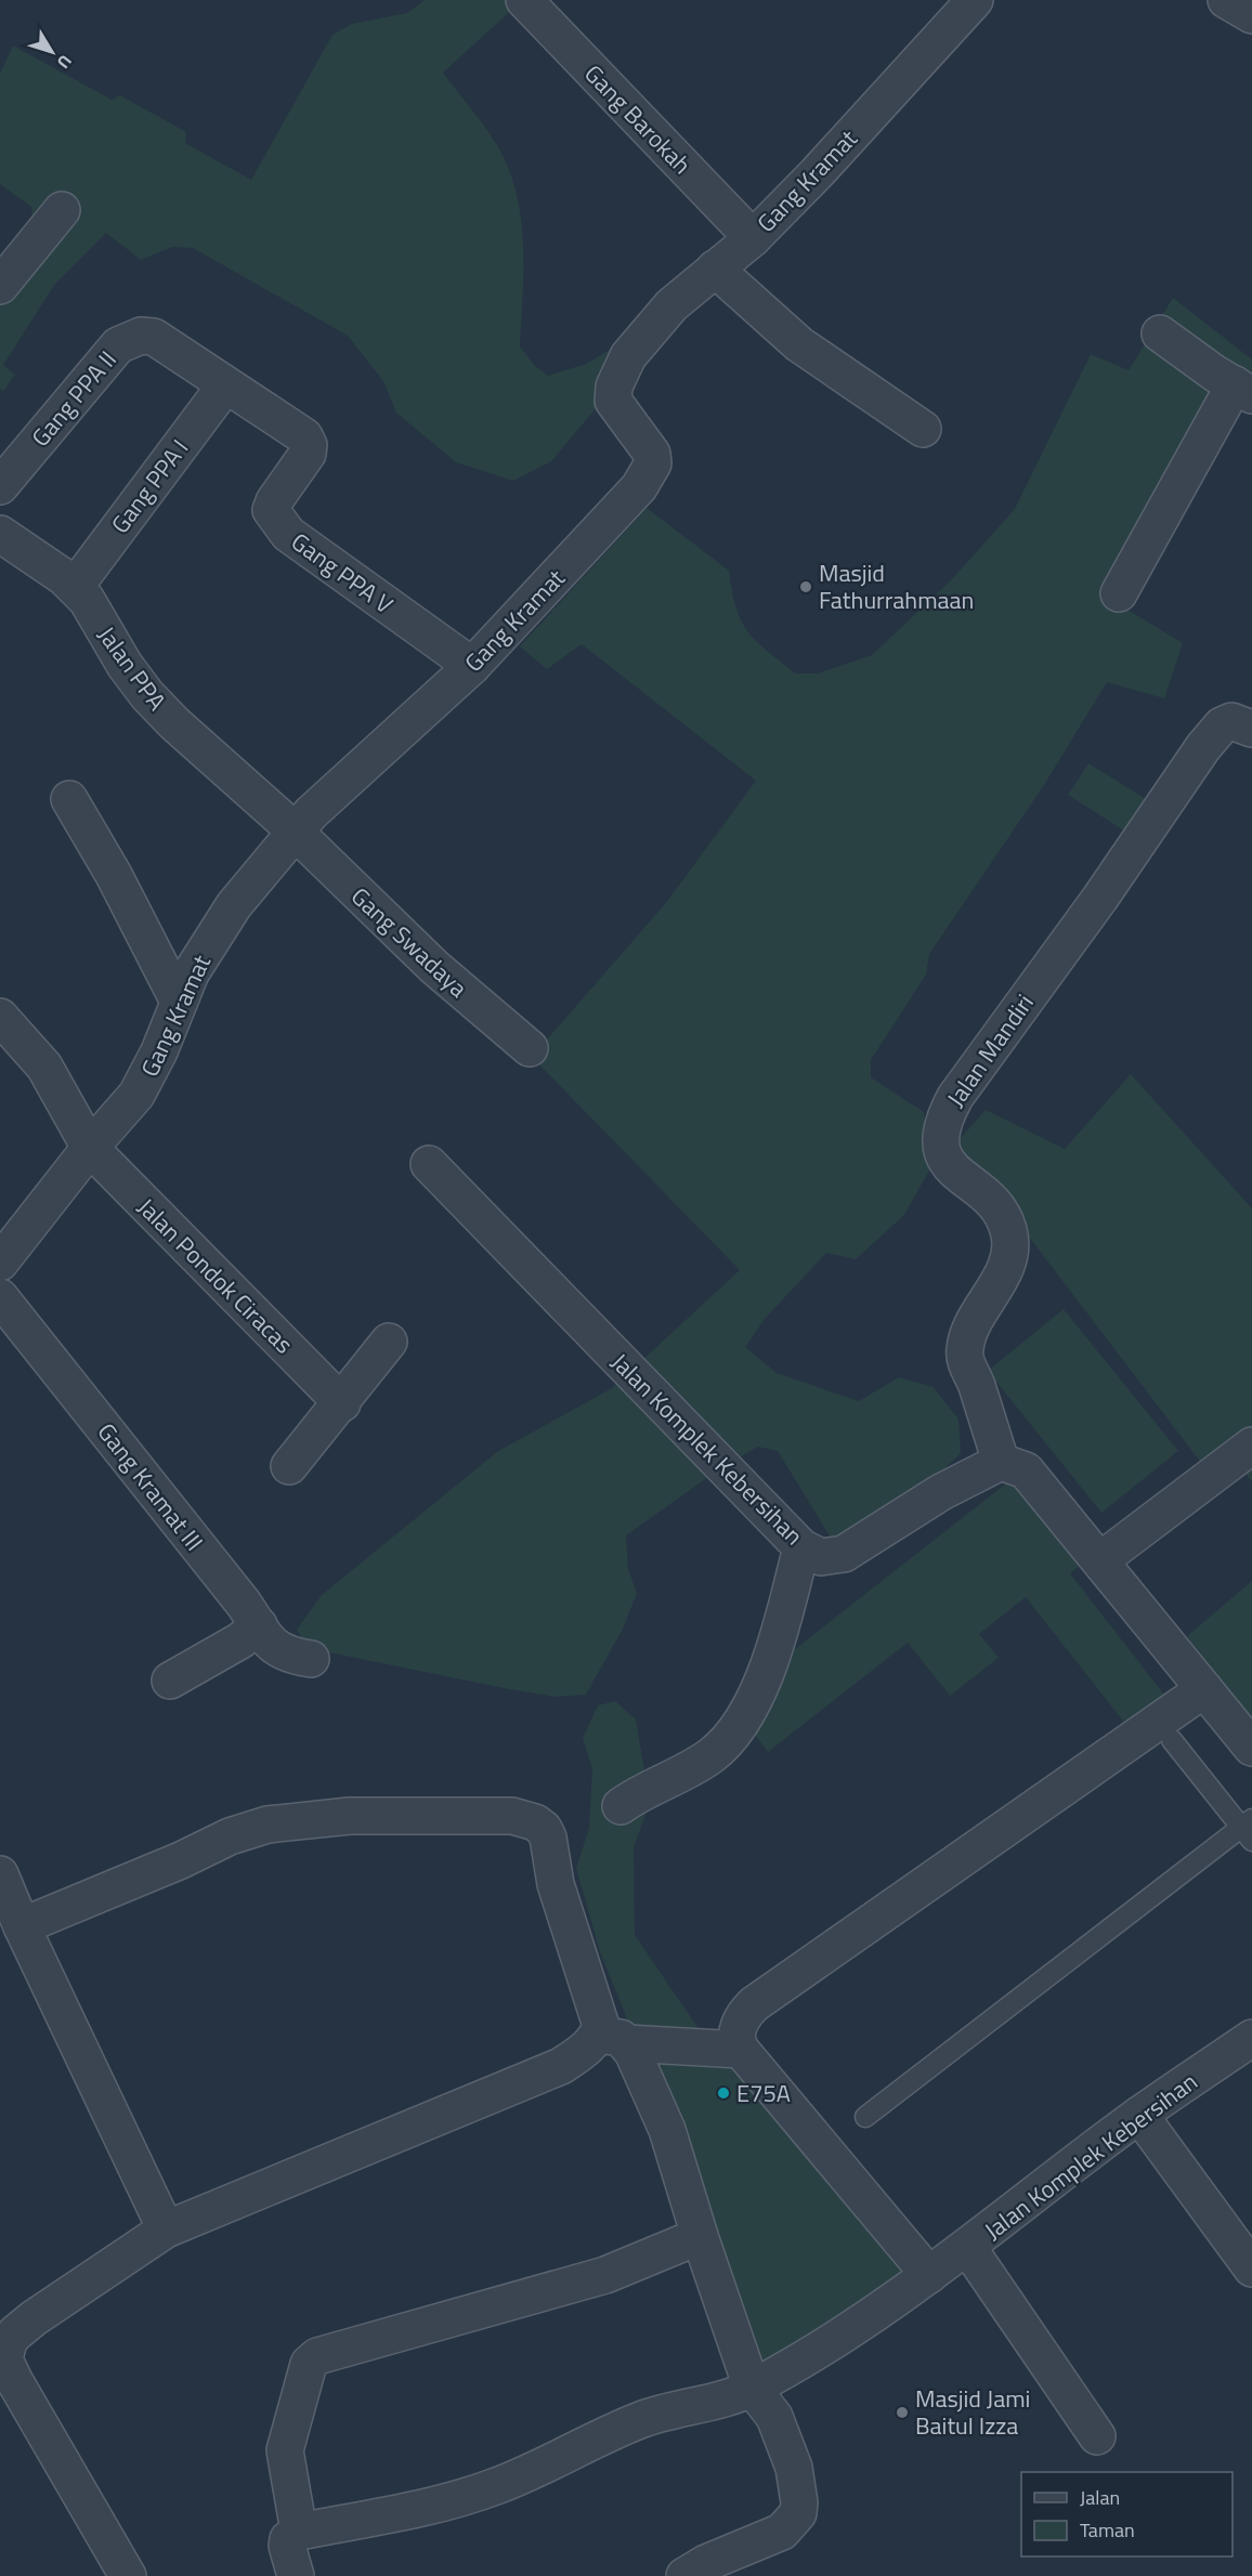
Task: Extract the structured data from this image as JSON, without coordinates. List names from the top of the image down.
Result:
{
  "streets": {
    "street": [
      "Gang Barokah",
      "Gang Kramat",
      "Gang PPA II",
      "Gang PPA I",
      "Gang PPA V",
      "Jalan PPA",
      "Gang Swadaya",
      "Jalan Mandiri",
      "Jalan Pondok Ciracas",
      "Jalan Komplek Kebersihan",
      "Gang Kramat III"
    ]
  },
  "crossings": [
    ["Gang Barokah", "Gang Kramat"],
    ["Gang Kramat", "Gang PPA V"],
    ["Gang Kramat", "Jalan PPA"],
    ["Gang Kramat", "Gang Swadaya"],
    ["Gang Kramat", "Jalan Pondok Ciracas"],
    ["Gang PPA II", "Gang PPA I"],
    ["Gang PPA II", "Gang PPA V"],
    ["Gang PPA I", "Gang PPA V"],
    ["Gang PPA I", "Jalan PPA"],
    ["Jalan PPA", "Gang Swadaya"],
    ["Jalan Mandiri", "Jalan Komplek Kebersihan"]
  ],
  "places": ["Masjid Fathurrahmaan", "E75A", "Masjid Jami Baitul Izza"],
  "legend": ["Jalan", "Taman"],
  "north": "bottom right"
}
